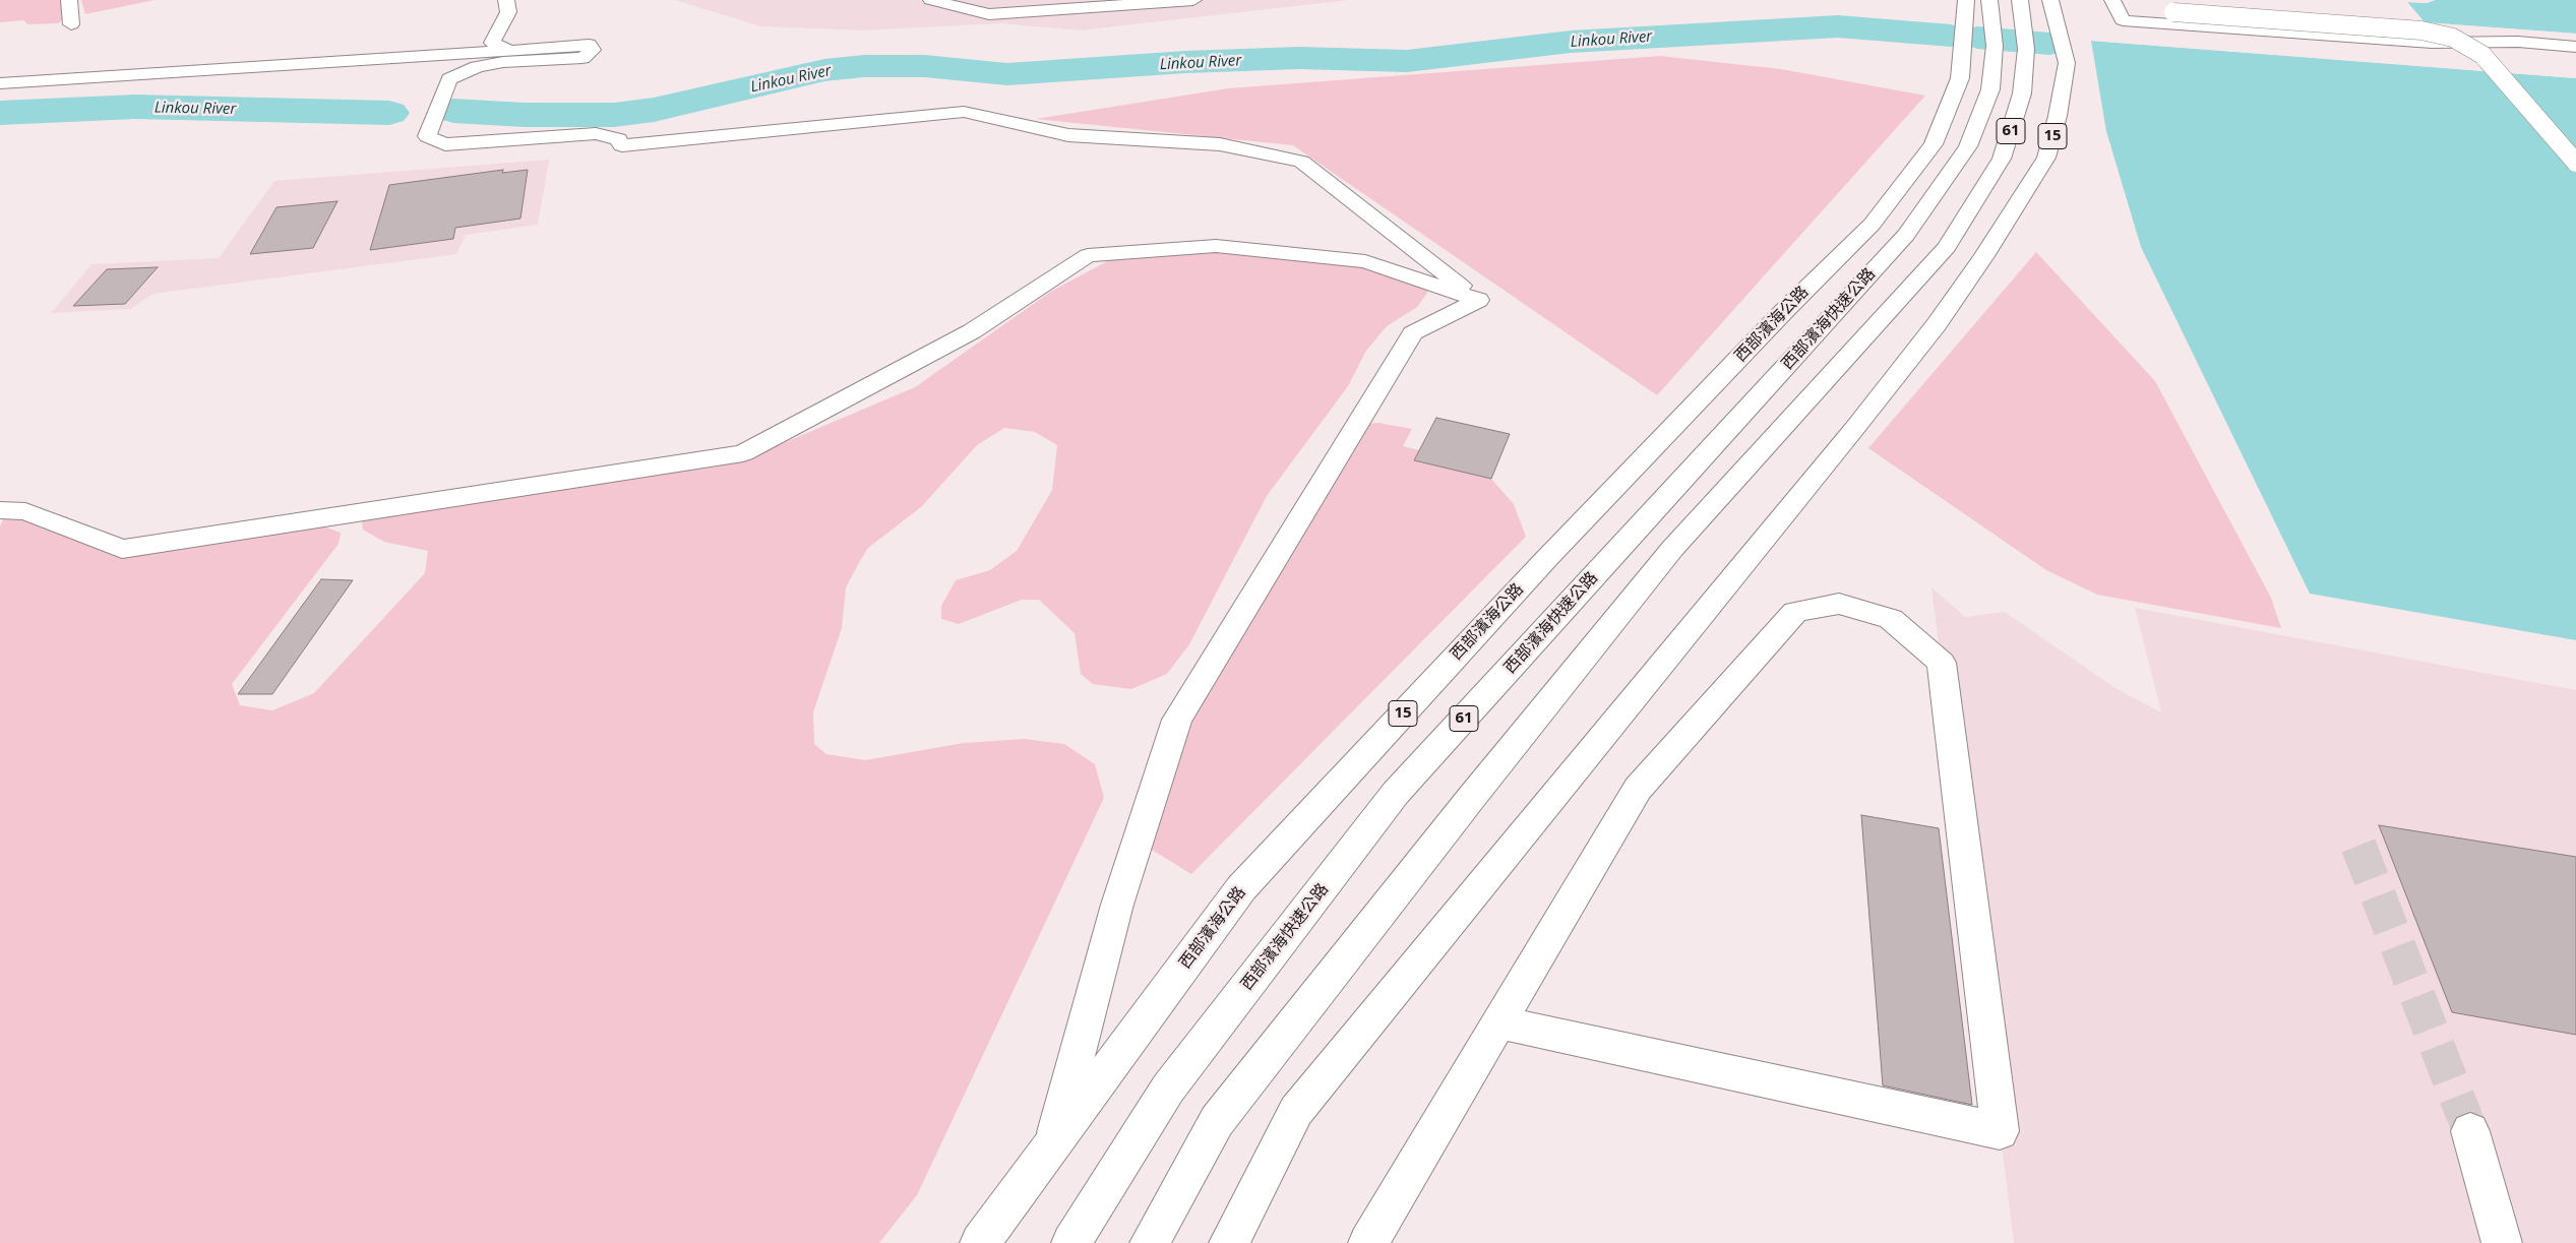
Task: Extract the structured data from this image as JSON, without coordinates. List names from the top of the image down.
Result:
{
  "streets": {
    "main road": [
      "61",
      "15",
      "西部濱海快速公路",
      "西部濱海公路"
    ]
  },
  "water": ["Linkou River"]
}
